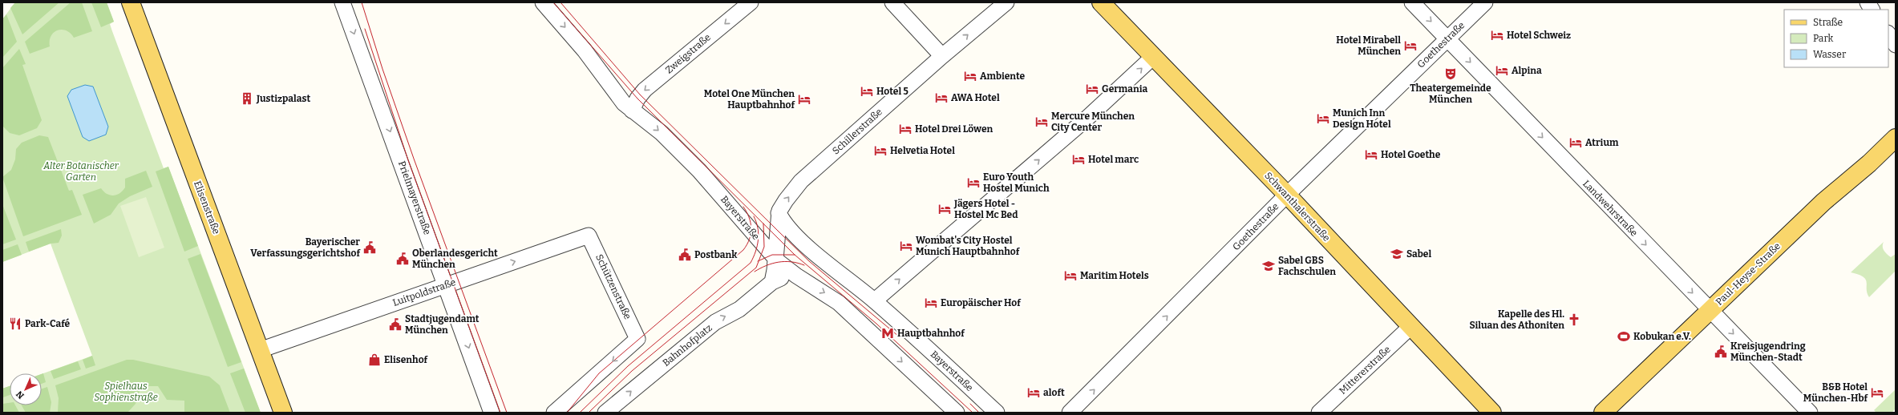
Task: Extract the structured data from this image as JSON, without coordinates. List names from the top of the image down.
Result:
{
  "streets": {
    "main road": ["Schwanthalerstraße", "Elisenstraße", "Paul-Heyse-Straße"],
    "street": [
      "Goethestraße",
      "Zweigstraße",
      "Schillerstraße",
      "Prielmayerstraße",
      "Landwehrstraße",
      "Bayerstraße",
      "Schützenstraße",
      "Luitpoldstraße",
      "Bahnhofplatz",
      "Mittererstraße"
    ]
  },
  "crossings": [
    ["Goethestraße", "Schwanthalerstraße"],
    ["Goethestraße", "Landwehrstraße"],
    ["Zweigstraße", "Bayerstraße"],
    ["Schillerstraße", "Bayerstraße"],
    ["Prielmayerstraße", "Luitpoldstraße"],
    ["Schwanthalerstraße", "Mittererstraße"],
    ["Elisenstraße", "Luitpoldstraße"],
    ["Landwehrstraße", "Paul-Heyse-Straße"],
    ["Bayerstraße", "Bahnhofplatz"],
    ["Schützenstraße", "Luitpoldstraße"]
  ],
  "one_way": [
    "Goethestraße",
    "Zweigstraße",
    "Schillerstraße",
    "Prielmayerstraße",
    "Landwehrstraße",
    "Luitpoldstraße",
    "Bahnhofplatz"
  ],
  "parks": ["Alter Botanischer Garten", "Spielhaus Sophienstraße"],
  "places": {
    "hotel": [
      "Hotel Schweiz",
      "Hotel Mirabell München",
      "Alpina",
      "Ambiente",
      "Germania",
      "Hotel 5",
      "AWA Hotel",
      "Motel One München Hauptbahnhof",
      "Munich Inn Design Hotel",
      "Mercure München City Center",
      "Hotel Drei Löwen",
      "Atrium",
      "Helvetia Hotel",
      "Hotel Goethe",
      "Hotel marc",
      "Euro Youth Hostel Munich",
      "Jägers Hotel - Hostel Mc Bed",
      "Wombat's City Hostel Munich Hauptbahnhof",
      "Maritim Hotels",
      "Europäischer Hof",
      "aloft",
      "B&B Hotel München-Hbf"
    ],
    "theatre": ["Theatergemeinde München"],
    "building": ["Justizpalast"],
    "public building": [
      "Bayerischer Verfassungsgerichtshof",
      "Postbank",
      "Oberlandesgericht München",
      "Stadtjugendamt München",
      "Kreisjugendring München-Stadt"
    ],
    "school or university": ["Sabel", "Sabel GBS Fachschulen"],
    "church": ["Kapelle des Hl. Siluan des Athoniten"],
    "restaurant": ["Park-Café"],
    "metro station": ["Hauptbahnhof"],
    "sports": ["Kobukan e.V."],
    "shop": ["Elisenhof"]
  },
  "legend": ["Straße", "Park", "Wasser"],
  "north": "bottom left"
}
